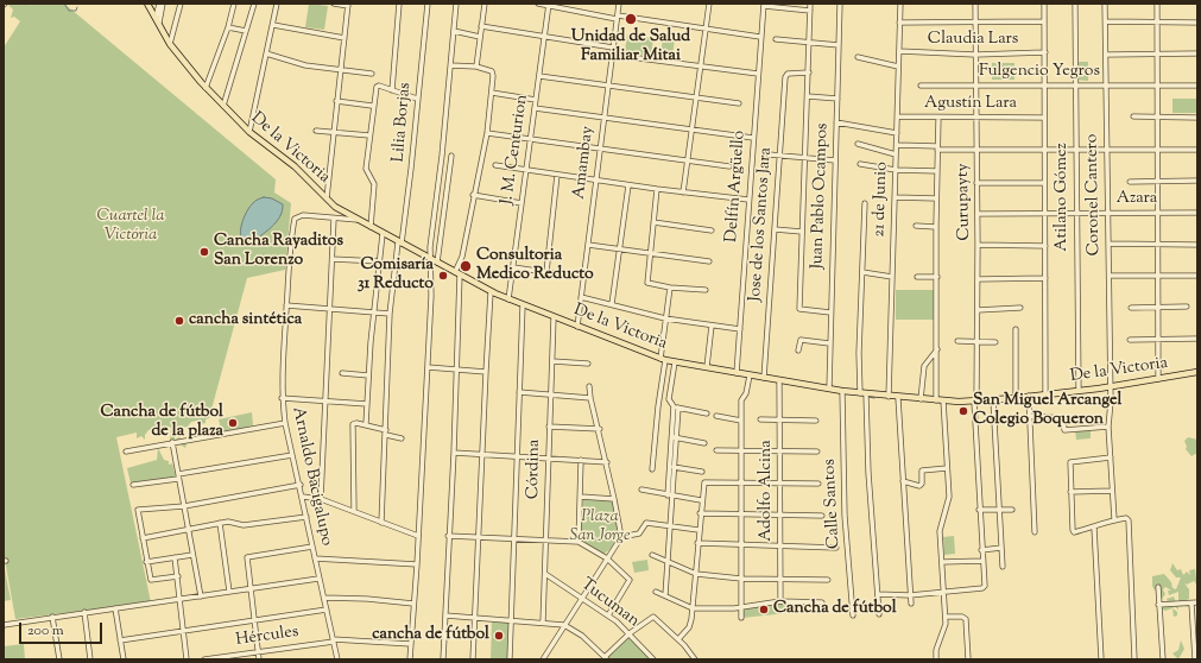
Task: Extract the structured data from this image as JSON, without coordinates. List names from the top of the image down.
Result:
{
  "streets": {
    "main road": ["De la Victoria"],
    "street": [
      "Claudia Lars",
      "Fulgencio Yegros",
      "Agustín Lara",
      "Lilia Borjas",
      "J. M. Centurion",
      "Amambay",
      "Delfín Argüello",
      "Coronel Cantero",
      "Juan Pablo Ocampos",
      "Atilano Gómez",
      "21 de Junio",
      "Azara",
      "Curupayty",
      "Jose de los Santos Jara",
      "Córdina",
      "Arnaldo Bacigalupo",
      "Adolfo Alcina",
      "Calle Santos",
      "Tucuman",
      "Hércules"
    ]
  },
  "crossings": [
    ["Claudia Lars", "21 de Junio"],
    ["Claudia Lars", "Curupayty"],
    ["Fulgencio Yegros", "Coronel Cantero"],
    ["Fulgencio Yegros", "Atilano Gómez"],
    ["Fulgencio Yegros", "Curupayty"],
    ["Agustín Lara", "21 de Junio"],
    ["Agustín Lara", "Curupayty"],
    ["Lilia Borjas", "De la Victoria"],
    ["De la Victoria", "J. M. Centurion"],
    ["De la Victoria", "Amambay"],
    ["De la Victoria", "Delfín Argüello"],
    ["De la Victoria", "Coronel Cantero"],
    ["De la Victoria", "Juan Pablo Ocampos"],
    ["De la Victoria", "Atilano Gómez"],
    ["De la Victoria", "21 de Junio"],
    ["De la Victoria", "Curupayty"],
    ["De la Victoria", "Jose de los Santos Jara"],
    ["De la Victoria", "Córdina"],
    ["De la Victoria", "Arnaldo Bacigalupo"],
    ["De la Victoria", "Adolfo Alcina"],
    ["De la Victoria", "Calle Santos"],
    ["Coronel Cantero", "Azara"],
    ["Atilano Gómez", "Azara"],
    ["Córdina", "Tucuman"],
    ["Arnaldo Bacigalupo", "Hércules"]
  ],
  "parks": ["Cuartel la Victória", "Plaza San Jorge"],
  "places": [
    "Unidad de Salud Familiar Mitai",
    "Cancha Rayaditos San Lorenzo",
    "Consultoria Medico Reducto",
    "Comisaría 31 Reducto",
    "cancha sintética",
    "San Miguel Arcangel Colegio Boqueron",
    "Cancha de fútbol de la plaza",
    "Cancha de fútbol",
    "cancha de fútbol"
  ],
  "scale_bar": "200 m"
}
